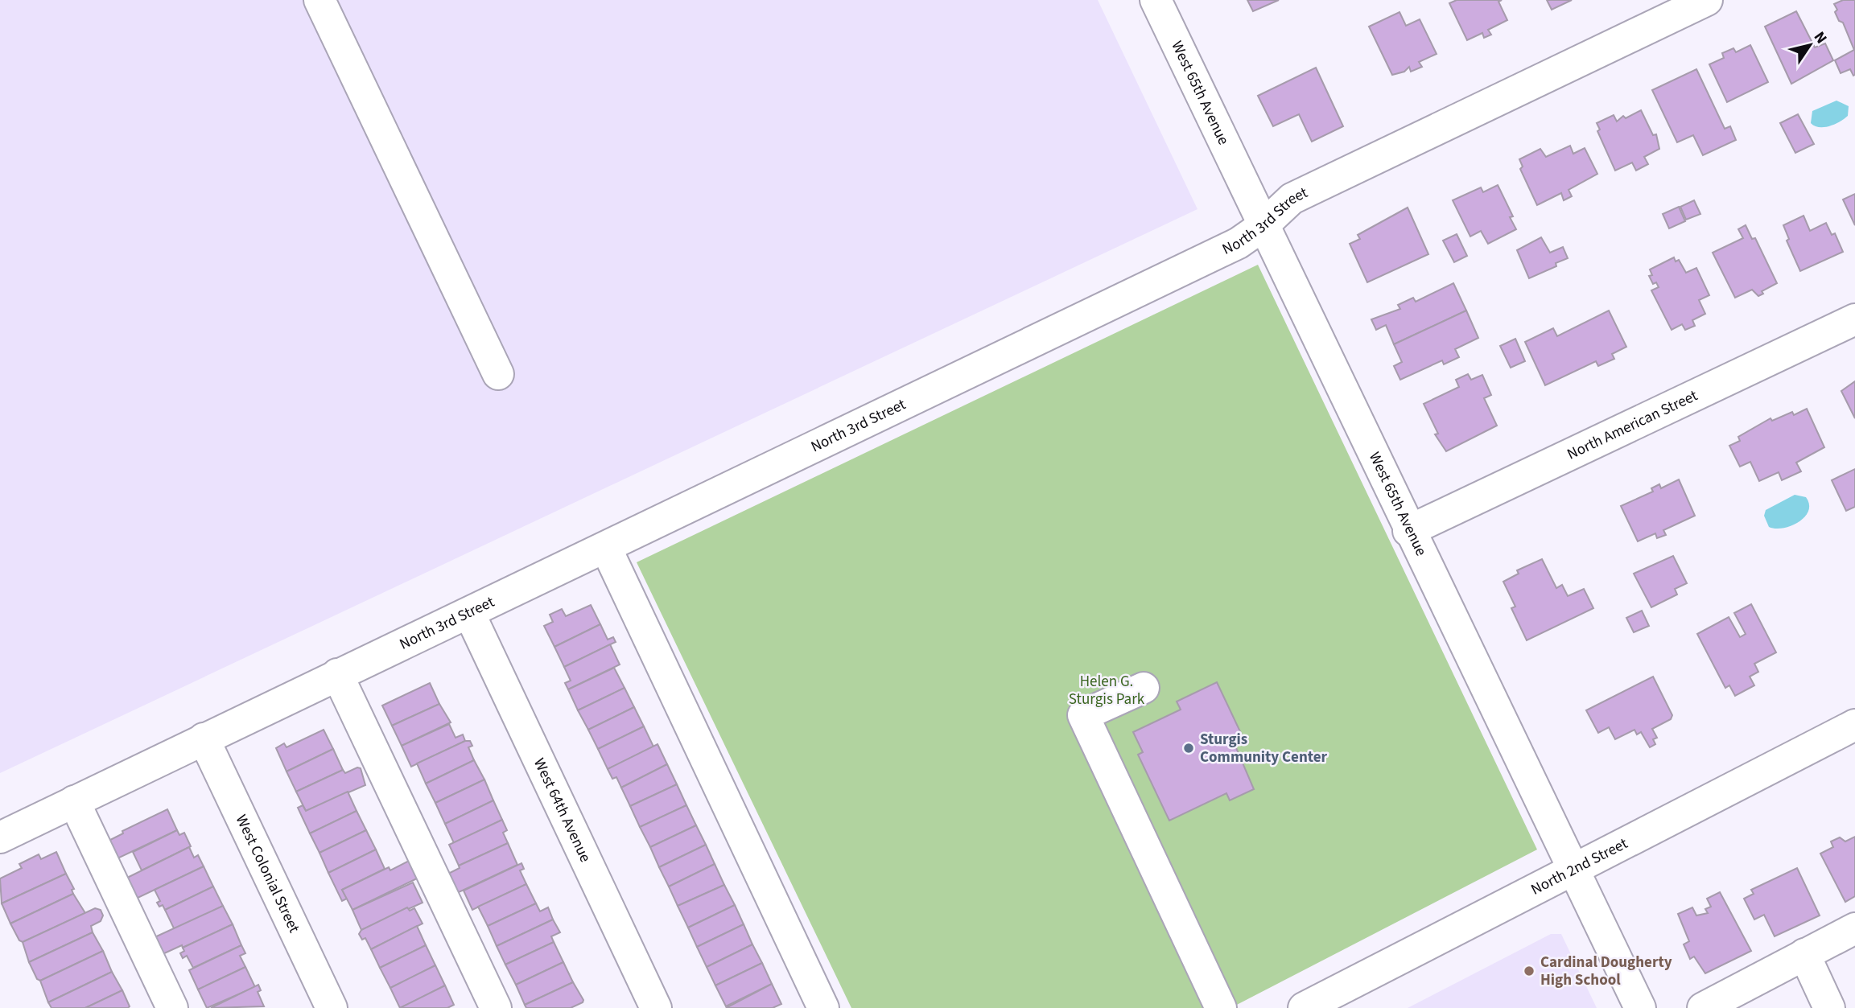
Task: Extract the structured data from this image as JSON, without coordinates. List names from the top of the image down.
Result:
{
  "streets": {
    "street": [
      "West 65th Avenue",
      "North 3rd Street",
      "North American Street",
      "West 64th Avenue",
      "North 2nd Street",
      "West Colonial Street"
    ]
  },
  "crossings": [
    ["West 65th Avenue", "North 3rd Street"],
    ["West 65th Avenue", "North American Street"],
    ["West 65th Avenue", "North 2nd Street"],
    ["North 3rd Street", "West 64th Avenue"],
    ["North 3rd Street", "West Colonial Street"]
  ],
  "parks": ["Helen G. Sturgis Park"],
  "places": ["Sturgis Community Center", "Cardinal Dougherty High School"],
  "north": "top right"
}
